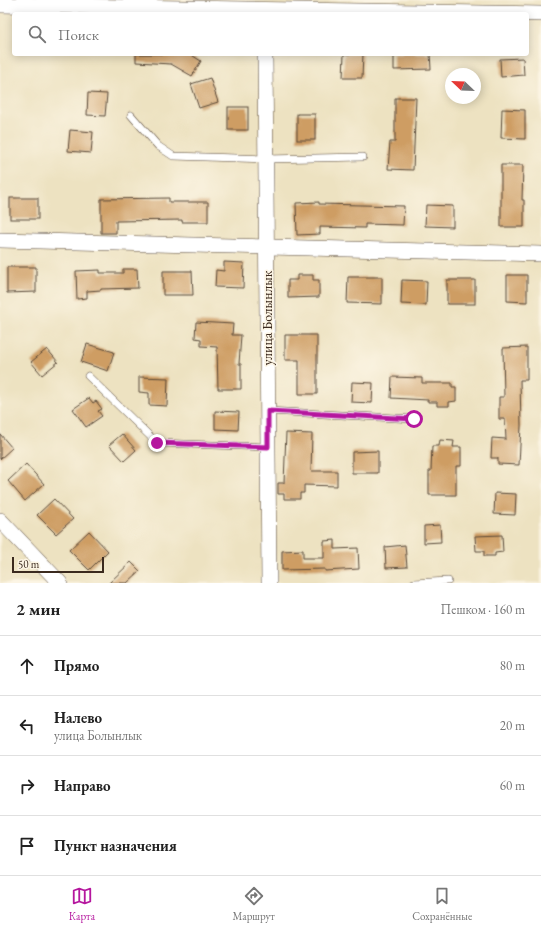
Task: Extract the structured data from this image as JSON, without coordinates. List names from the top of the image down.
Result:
{
  "streets": {
    "street": ["улица Болынлык"]
  },
  "scale_bar": "50 m",
  "north": "top left",
  "page": {
    "search": "Поиск",
    "scale": "50 m",
    "heading": ["2 мин", "Пешком · 160 m"],
    "list": [
      ["Прямо", "80 m"],
      ["Налево", "улица Болынлык", "20 m"],
      ["Направо", "60 m"],
      "Пункт назначения"
    ],
    "nav": ["Карта", "Маршрут", "Сохранённые"]
  }
}
